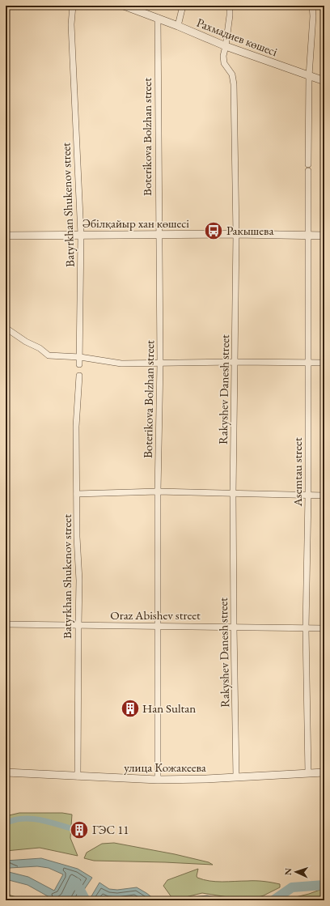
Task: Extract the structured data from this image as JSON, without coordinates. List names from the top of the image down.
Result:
{
  "streets": {
    "street": [
      "Рахмадиев көшесі",
      "Boterikova Bolzhan street",
      "Batyrkhan Shukenov street",
      "Әбілқайыр хан көшесі",
      "Rakyshev Danesh street",
      "Asemtau street",
      "Oraz Abishev street",
      "улица Кожакеева"
    ]
  },
  "crossings": [
    ["Рахмадиев көшесі", "Boterikova Bolzhan street"],
    ["Рахмадиев көшесі", "Rakyshev Danesh street"],
    ["Boterikova Bolzhan street", "Әбілқайыр хан көшесі"],
    ["Boterikova Bolzhan street", "Oraz Abishev street"],
    ["Boterikova Bolzhan street", "улица Кожакеева"],
    ["Batyrkhan Shukenov street", "Әбілқайыр хан көшесі"],
    ["Batyrkhan Shukenov street", "Oraz Abishev street"],
    ["Batyrkhan Shukenov street", "улица Кожакеева"],
    ["Әбілқайыр хан көшесі", "Rakyshev Danesh street"],
    ["Әбілқайыр хан көшесі", "Asemtau street"],
    ["Rakyshev Danesh street", "Oraz Abishev street"],
    ["Rakyshev Danesh street", "улица Кожакеева"],
    ["Asemtau street", "Oraz Abishev street"],
    ["Asemtau street", "улица Кожакеева"]
  ],
  "places": {
    "bus stop": ["Ракышева"],
    "building": ["Han Sultan", "ГЭС 11"]
  },
  "north": "left"
}
